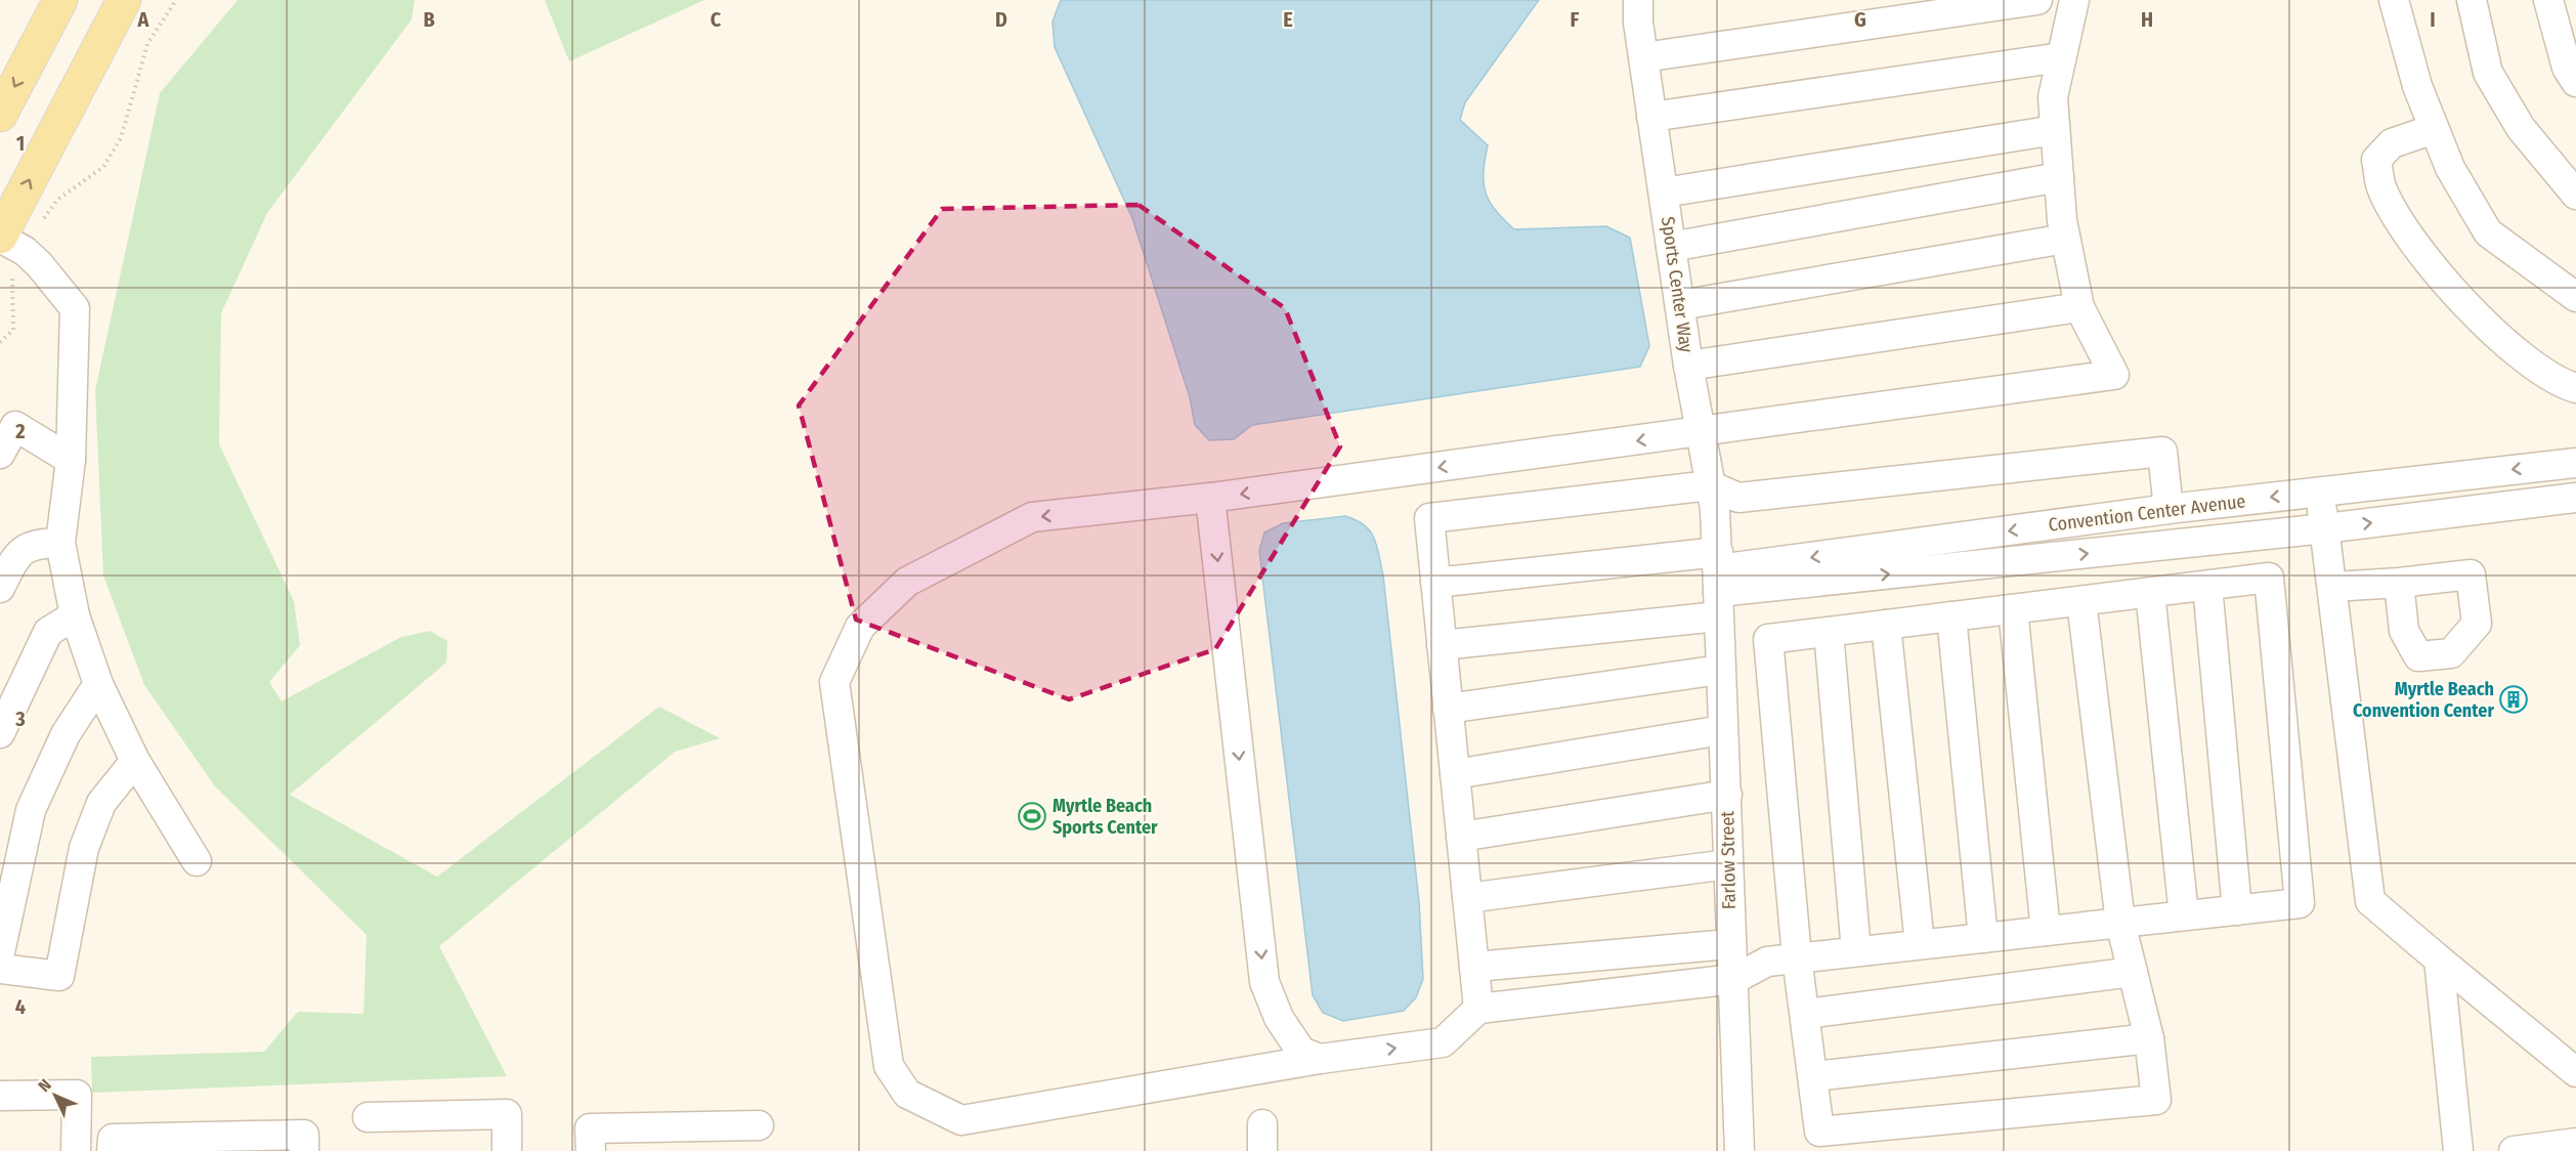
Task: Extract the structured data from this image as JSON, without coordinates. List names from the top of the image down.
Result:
{
  "streets": {
    "street": ["Sports Center Way", "Convention Center Avenue", "Farlow Street"]
  },
  "crossings": [
    ["Sports Center Way", "Convention Center Avenue"],
    ["Sports Center Way", "Farlow Street"],
    ["Convention Center Avenue", "Farlow Street"]
  ],
  "places": {
    "building": ["Myrtle Beach Convention Center"],
    "sports": ["Myrtle Beach Sports Center"]
  },
  "north": "top left",
  "grid": {
    "columns": [
      "A",
      "B",
      "C",
      "D",
      "E",
      "F",
      "G",
      "H",
      "I"
    ],
    "rows": [
      "1",
      "2",
      "3",
      "4"
    ]
  }
}
